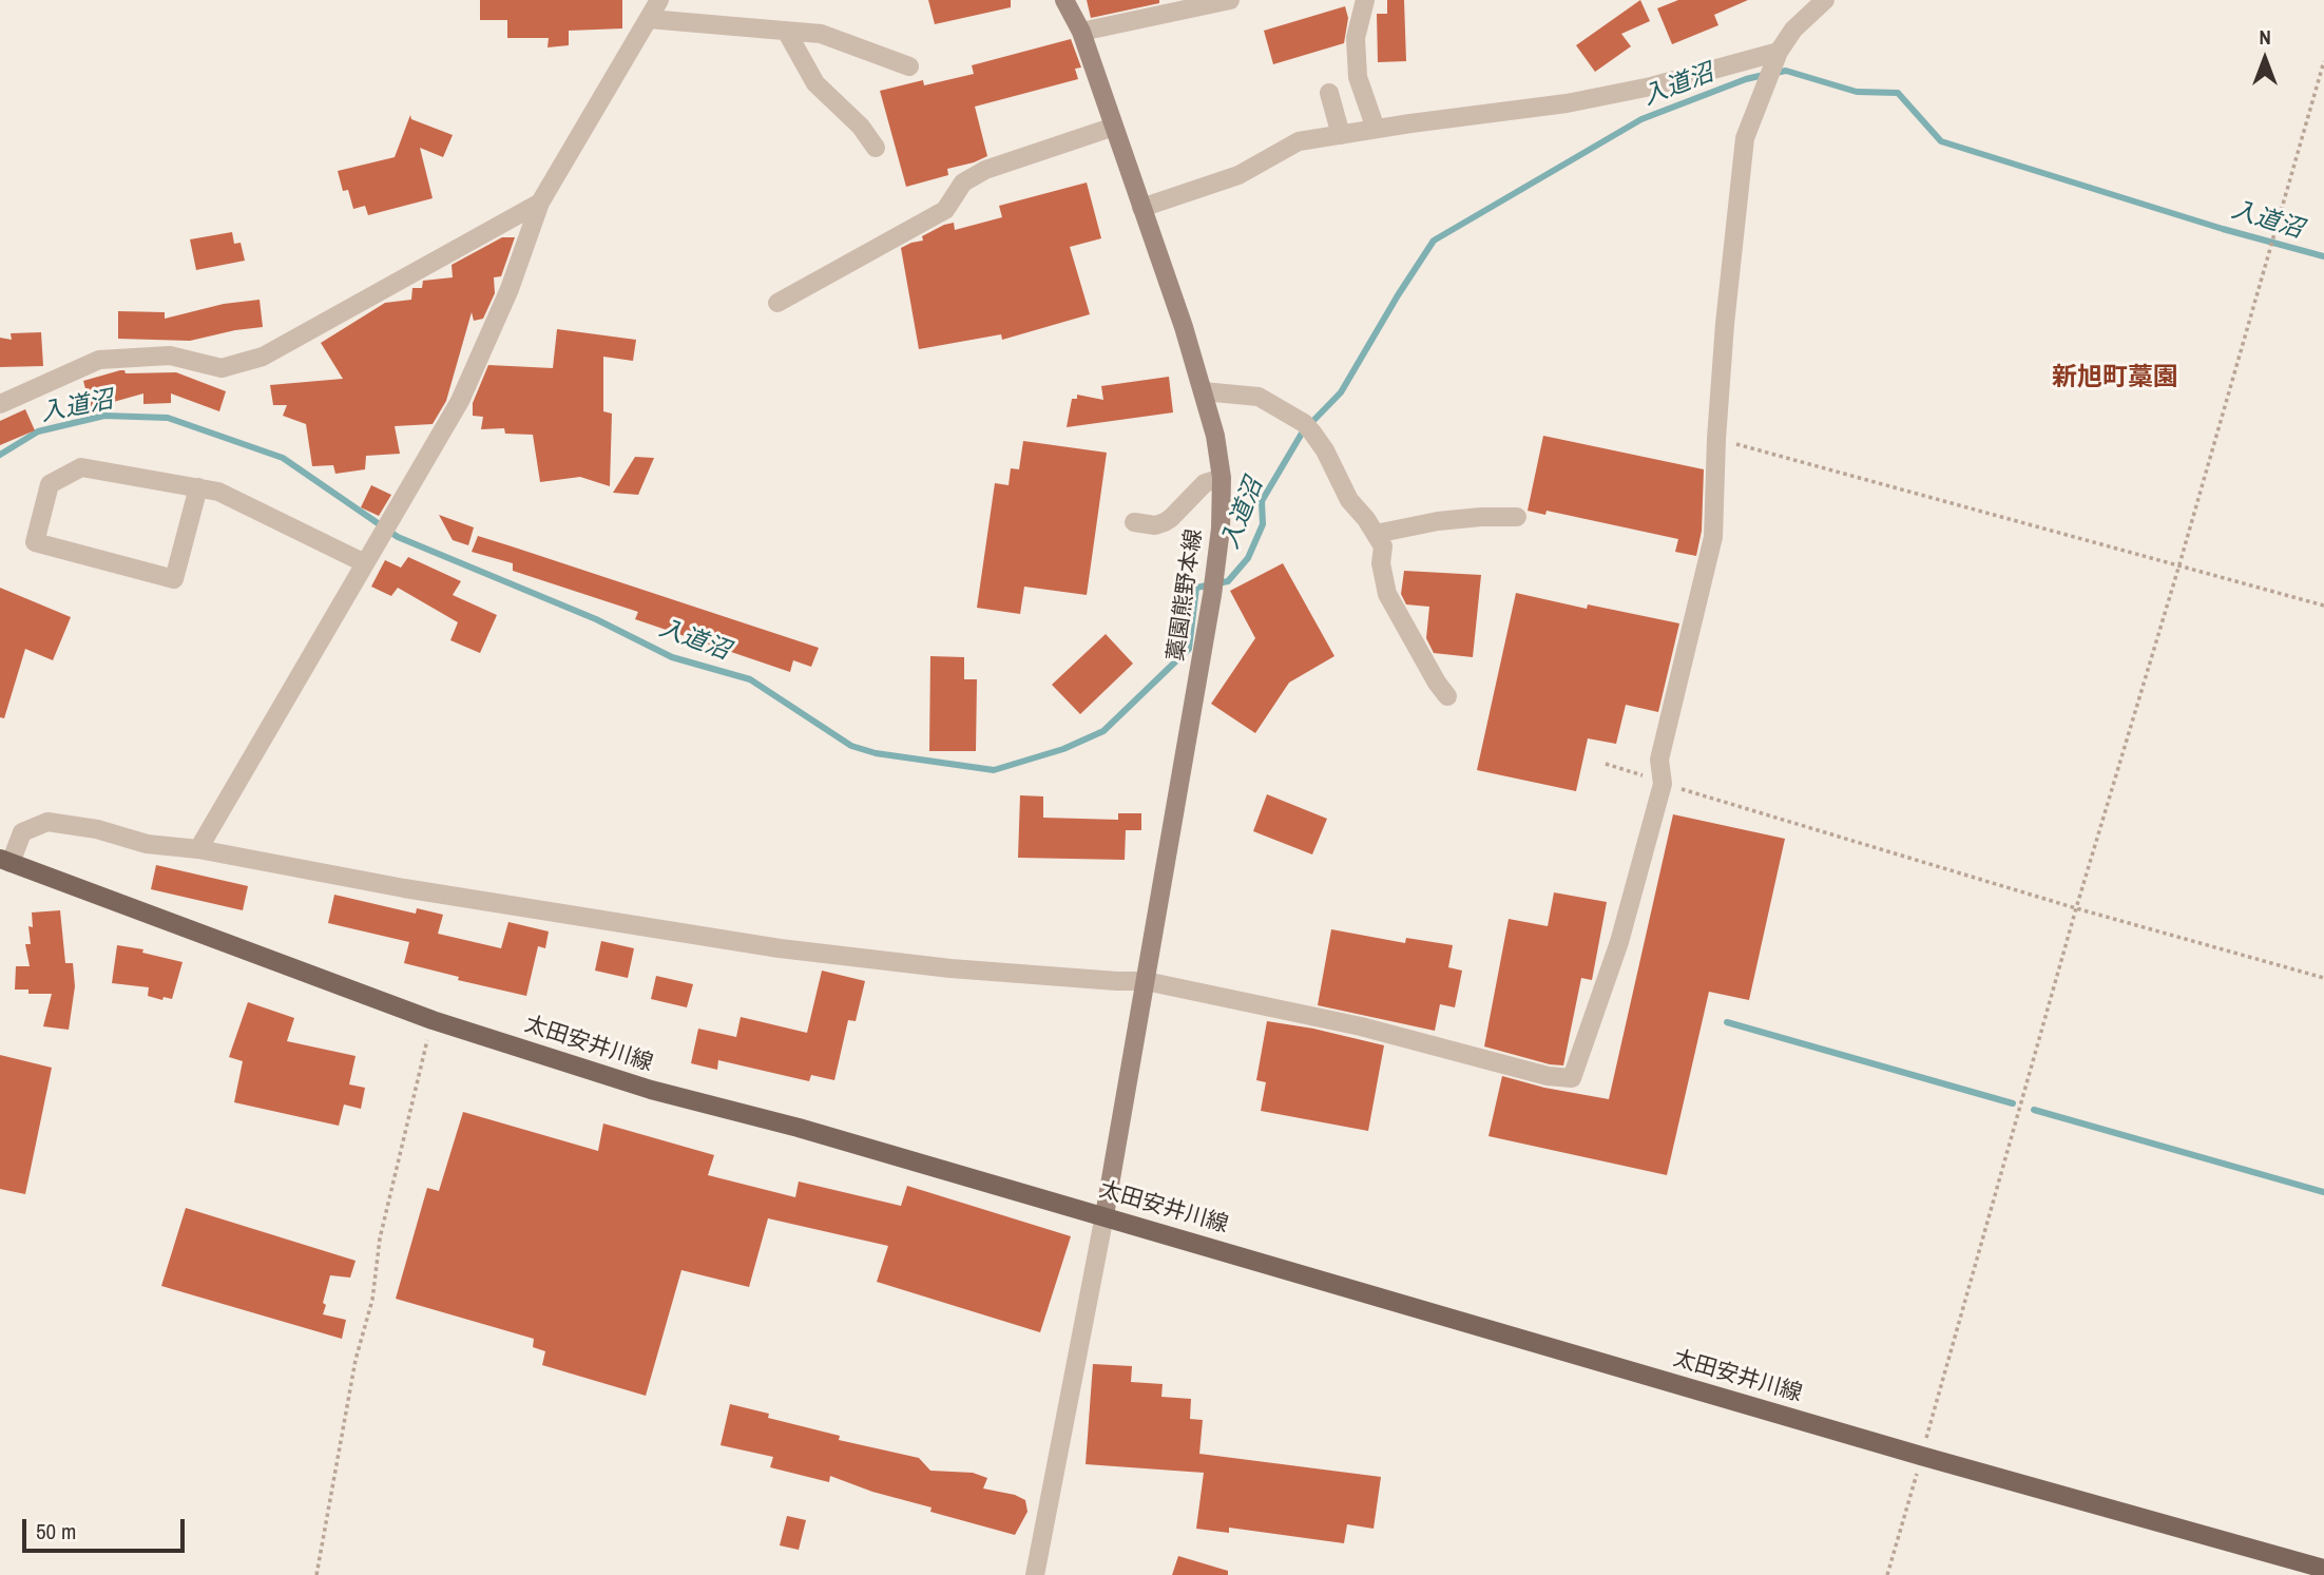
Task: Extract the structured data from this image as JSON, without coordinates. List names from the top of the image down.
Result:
{
  "streets": {
    "main road": ["藁園熊野本線", "太田安井川線"]
  },
  "crossings": [
    ["藁園熊野本線", "太田安井川線"]
  ],
  "districts": ["新旭町藁園"],
  "water": ["入道沼"],
  "scale_bar": "50 m",
  "north": "top"
}
